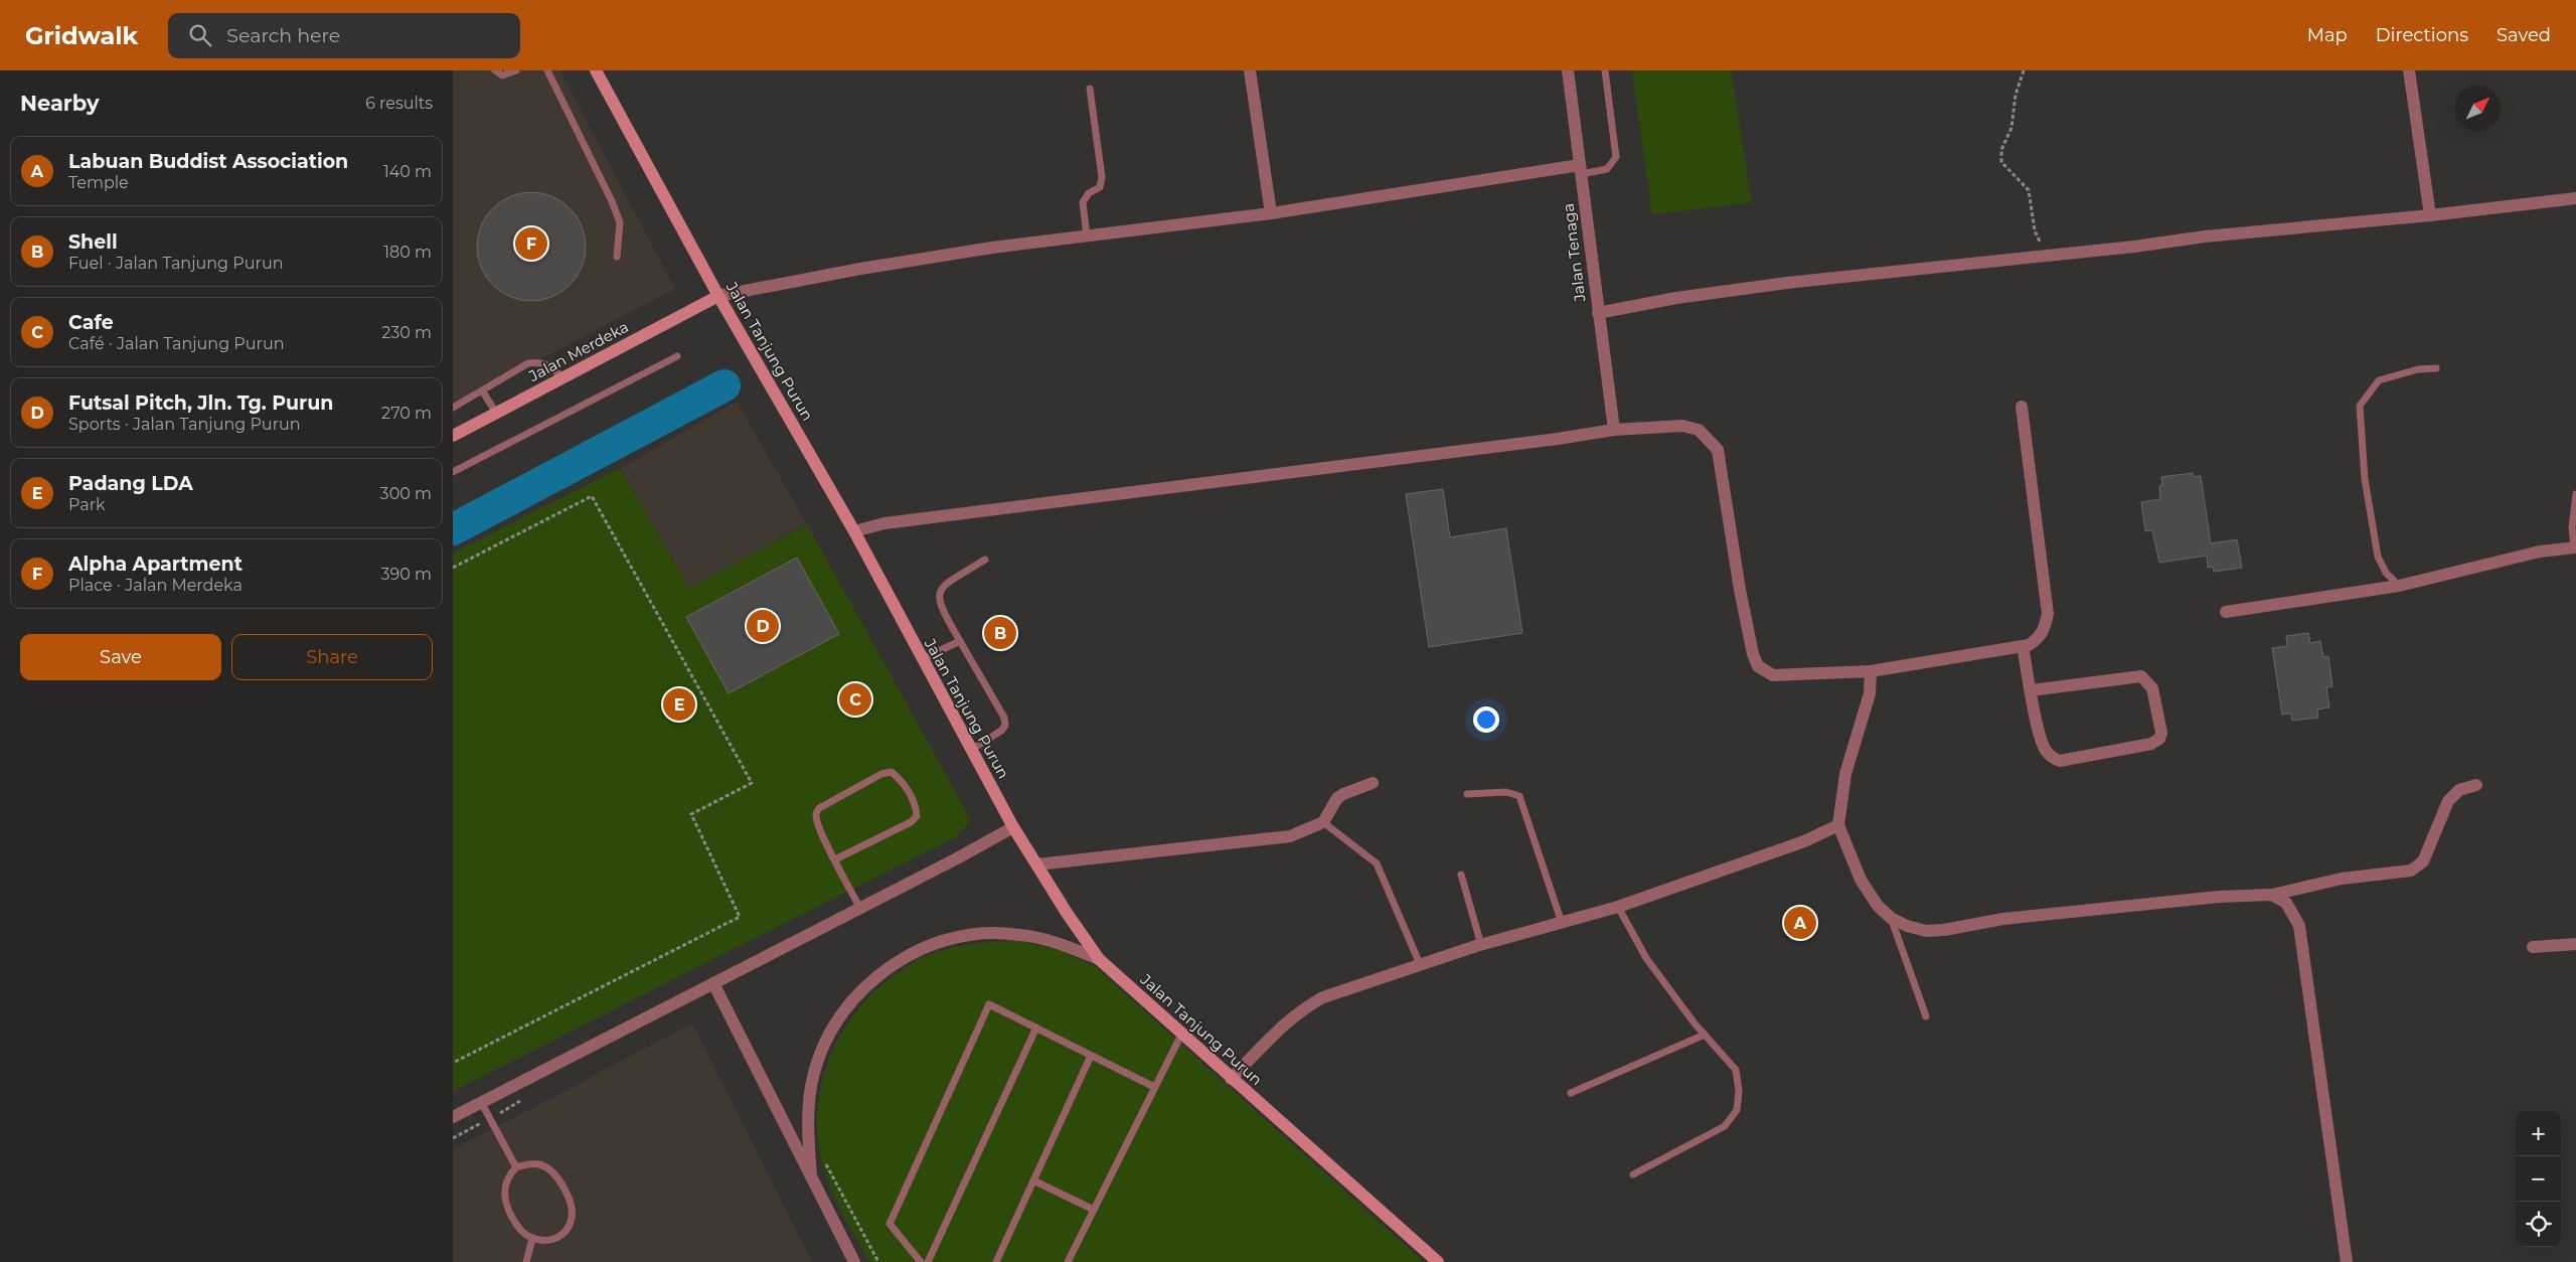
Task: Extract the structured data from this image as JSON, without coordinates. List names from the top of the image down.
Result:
{
  "streets": {
    "street": ["Jalan Tenaga", "Jalan Merdeka", "Jalan Tanjung Purun"]
  },
  "crossings": [
    ["Jalan Merdeka", "Jalan Tanjung Purun"]
  ],
  "north": "top right",
  "page": {
    "header": "Gridwalk",
    "search": "Search here",
    "nav": ["Map", "Directions", "Saved"],
    "heading": ["Nearby", "6 results"],
    "list": [
      {
        "mark": "A",
        "name": "Labuan Buddist Association",
        "note": "Temple",
        "value": "140 m"
      },
      {
        "mark": "B",
        "name": "Shell",
        "note": "Fuel · Jalan Tanjung Purun",
        "value": "180 m"
      },
      {
        "mark": "C",
        "name": "Cafe",
        "note": "Café · Jalan Tanjung Purun",
        "value": "230 m"
      },
      {
        "mark": "D",
        "name": "Futsal Pitch, Jln. Tg. Purun",
        "note": "Sports · Jalan Tanjung Purun",
        "value": "270 m"
      },
      {
        "mark": "E",
        "name": "Padang LDA",
        "note": "Park",
        "value": "300 m"
      },
      {
        "mark": "F",
        "name": "Alpha Apartment",
        "note": "Place · Jalan Merdeka",
        "value": "390 m"
      }
    ],
    "pins": [
      "F",
      "D",
      "B",
      "C",
      "E",
      "A"
    ],
    "buttons": ["Save", "Share"],
    "map_buttons": ["+", "−"]
  }
}
